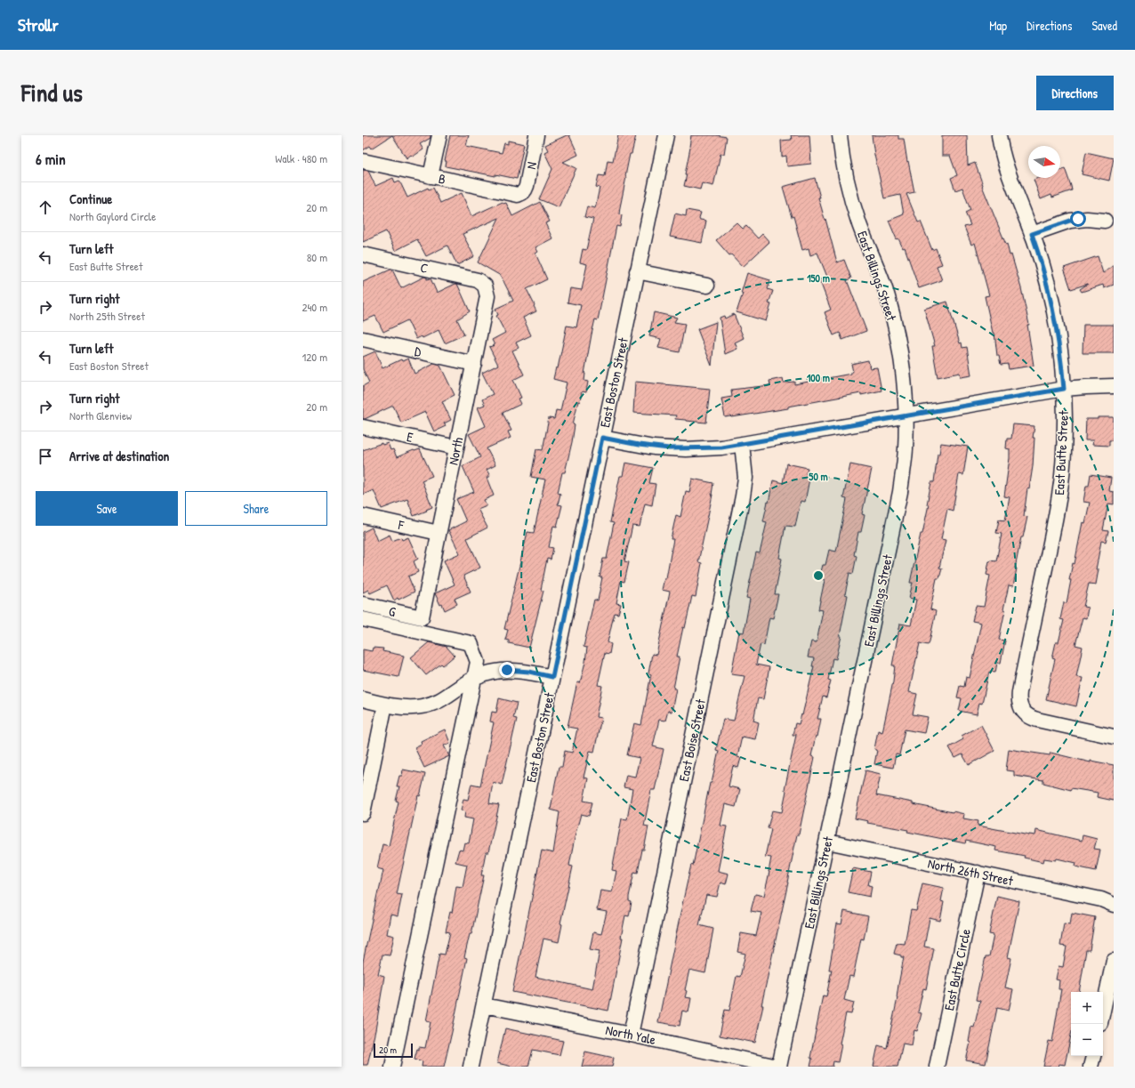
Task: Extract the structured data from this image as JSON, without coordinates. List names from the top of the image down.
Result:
{
  "streets": {
    "street": [
      "N",
      "B",
      "C",
      "East Billings Street",
      "D",
      "East Boston Street",
      "E",
      "North",
      "East Butte Street",
      "F",
      "G",
      "East Boise Street",
      "North 26th Street",
      "East Butte Circle",
      "North Yale"
    ]
  },
  "crossings": [
    ["N", "B"],
    ["C", "North"],
    ["East Billings Street", "North 26th Street"],
    ["East Billings Street", "North Yale"],
    ["D", "North"],
    ["East Boston Street", "North Yale"],
    ["E", "North"],
    ["North", "F"],
    ["North", "G"],
    ["East Boise Street", "North Yale"],
    ["North 26th Street", "East Butte Circle"]
  ],
  "scale_bar": "20 m",
  "north": "right",
  "page": {
    "header": "Strollr",
    "nav": ["Map", "Directions", "Saved"],
    "title": "Find us",
    "buttons": [
      "Directions",
      ["Save", "Share"]
    ],
    "heading": ["6 min", "Walk · 480 m"],
    "list": [
      ["Continue", "North Gaylord Circle", "20 m"],
      ["Turn left", "East Butte Street", "80 m"],
      ["Turn right", "North 25th Street", "240 m"],
      ["Turn left", "East Boston Street", "120 m"],
      ["Turn right", "North Glenview", "20 m"],
      "Arrive at destination"
    ],
    "map_buttons": ["+", "−"],
    "scale": "20 m"
  },
  "rings": ["150 m", "100 m", "50 m"]
}
